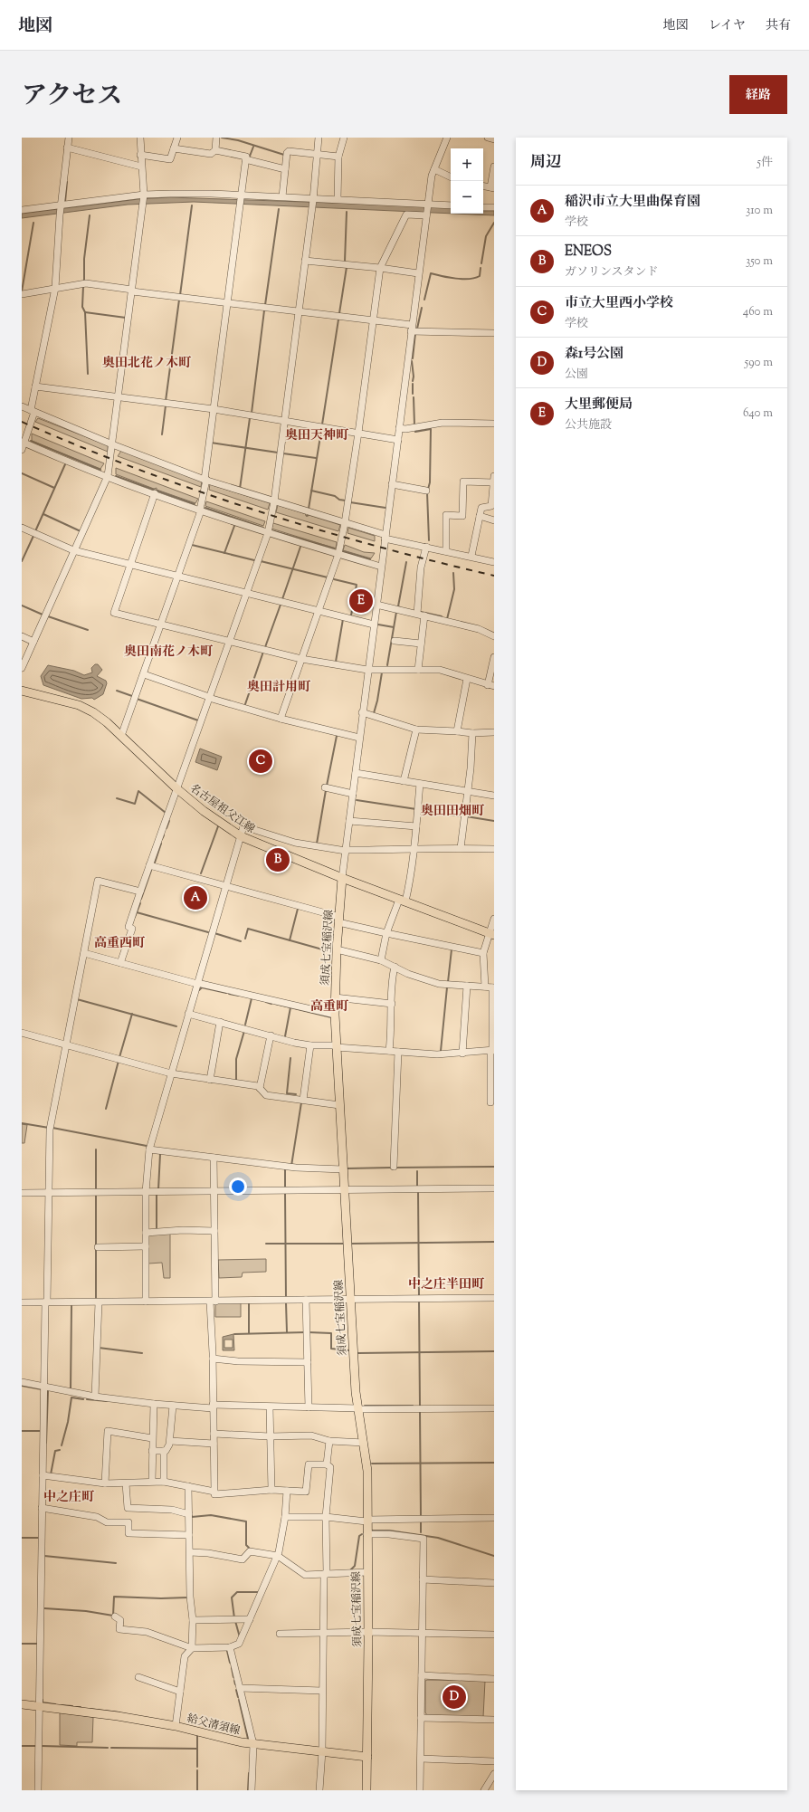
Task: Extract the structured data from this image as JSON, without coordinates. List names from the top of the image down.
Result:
{
  "streets": {
    "main road": ["名古屋祖父江線", "須成七宝稲沢線", "給父清須線"]
  },
  "crossings": [
    ["名古屋祖父江線", "須成七宝稲沢線"],
    ["須成七宝稲沢線", "給父清須線"]
  ],
  "districts": [
    "奥田北花ノ木町",
    "奥田天神町",
    "奥田南花ノ木町",
    "奥田計用町",
    "奥田田畑町",
    "高重西町",
    "高重町",
    "中之庄半田町",
    "中之庄町"
  ],
  "page": {
    "header": "地図",
    "nav": ["地図", "レイヤ", "共有"],
    "title": "アクセス",
    "buttons": "経路",
    "heading": ["周辺", "5件"],
    "map_buttons": ["+", "−"],
    "list": [
      {
        "mark": "A",
        "name": "稲沢市立大里曲保育園",
        "note": "学校",
        "value": "310 m"
      },
      {
        "mark": "B",
        "name": "ENEOS",
        "note": "ガソリンスタンド",
        "value": "350 m"
      },
      {
        "mark": "C",
        "name": "市立大里西小学校",
        "note": "学校",
        "value": "460 m"
      },
      {
        "mark": "D",
        "name": "森1号公園",
        "note": "公園",
        "value": "590 m"
      },
      {
        "mark": "E",
        "name": "大里郵便局",
        "note": "公共施設",
        "value": "640 m"
      }
    ],
    "pins": [
      "E",
      "C",
      "B",
      "A",
      "D"
    ]
  }
}
